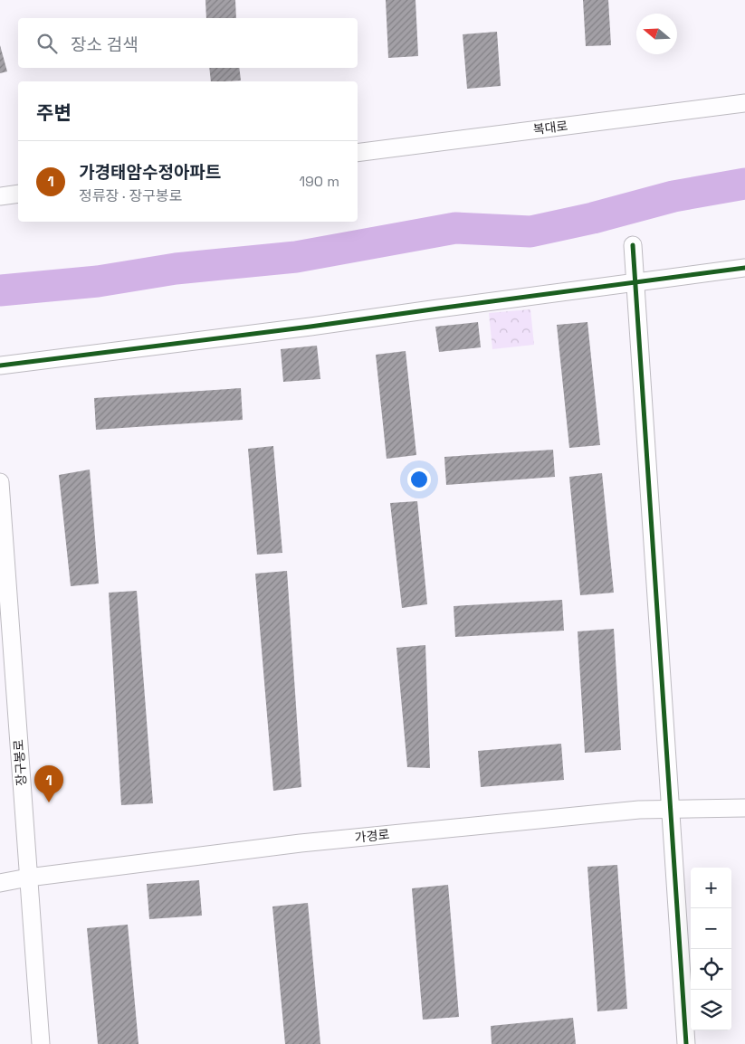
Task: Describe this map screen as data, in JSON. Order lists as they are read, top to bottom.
{
  "streets": {
    "street": ["복대로", "장구봉로", "가경로"]
  },
  "crossings": [
    ["장구봉로", "가경로"]
  ],
  "north": "left",
  "page": {
    "search": "장소 검색",
    "heading": "주변",
    "list": [
      {
        "mark": "1",
        "name": "가경태암수정아파트",
        "note": "정류장 · 장구봉로",
        "value": "190 m"
      }
    ],
    "pins": "1",
    "map_buttons": ["+", "−"]
  }
}
